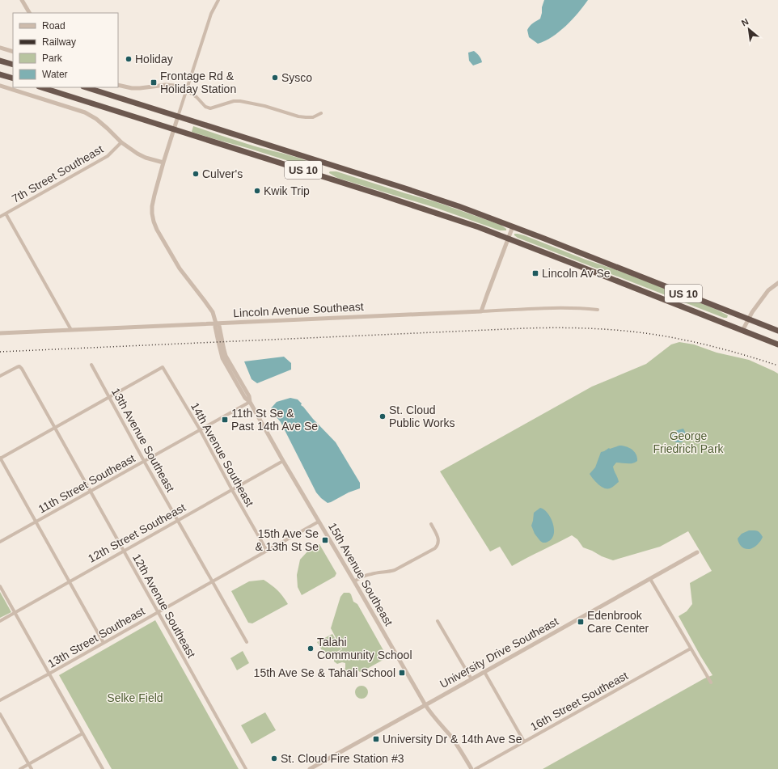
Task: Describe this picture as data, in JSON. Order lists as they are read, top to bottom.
{
  "streets": {
    "highway": ["US 10"],
    "street": [
      "7th Street Southeast",
      "Lincoln Avenue Southeast",
      "13th Avenue Southeast",
      "14th Avenue Southeast",
      "11th Street Southeast",
      "12th Street Southeast",
      "15th Avenue Southeast",
      "12th Avenue Southeast",
      "13th Street Southeast",
      "University Drive Southeast",
      "16th Street Southeast"
    ]
  },
  "crossings": [
    ["US 10", "15th Avenue Southeast"],
    ["Lincoln Avenue Southeast", "15th Avenue Southeast"],
    ["13th Avenue Southeast", "14th Avenue Southeast"],
    ["13th Avenue Southeast", "11th Street Southeast"],
    ["13th Avenue Southeast", "12th Street Southeast"],
    ["13th Avenue Southeast", "13th Street Southeast"],
    ["14th Avenue Southeast", "11th Street Southeast"],
    ["14th Avenue Southeast", "12th Street Southeast"],
    ["14th Avenue Southeast", "13th Street Southeast"],
    ["11th Street Southeast", "15th Avenue Southeast"],
    ["11th Street Southeast", "12th Avenue Southeast"],
    ["12th Street Southeast", "15th Avenue Southeast"],
    ["12th Street Southeast", "12th Avenue Southeast"],
    ["15th Avenue Southeast", "13th Street Southeast"],
    ["15th Avenue Southeast", "University Drive Southeast"],
    ["12th Avenue Southeast", "13th Street Southeast"]
  ],
  "parks": ["George Friedrich Park", "Selke Field"],
  "places": {
    "other": [
      "Holiday",
      "Sysco",
      "Culver's",
      "Kwik Trip",
      "St. Cloud Public Works",
      "Talahi Community School",
      "St. Cloud Fire Station #3"
    ],
    "transit": [
      "Frontage Rd & Holiday Station",
      "Lincoln Av Se",
      "11th St Se & Past 14th Ave Se",
      "15th Ave Se & 13th St Se",
      "Edenbrook Care Center",
      "15th Ave Se & Tahali School",
      "University Dr & 14th Ave Se"
    ]
  },
  "legend": [
    "Road",
    "Railway",
    "Park",
    "Water"
  ],
  "north": "top left"
}
